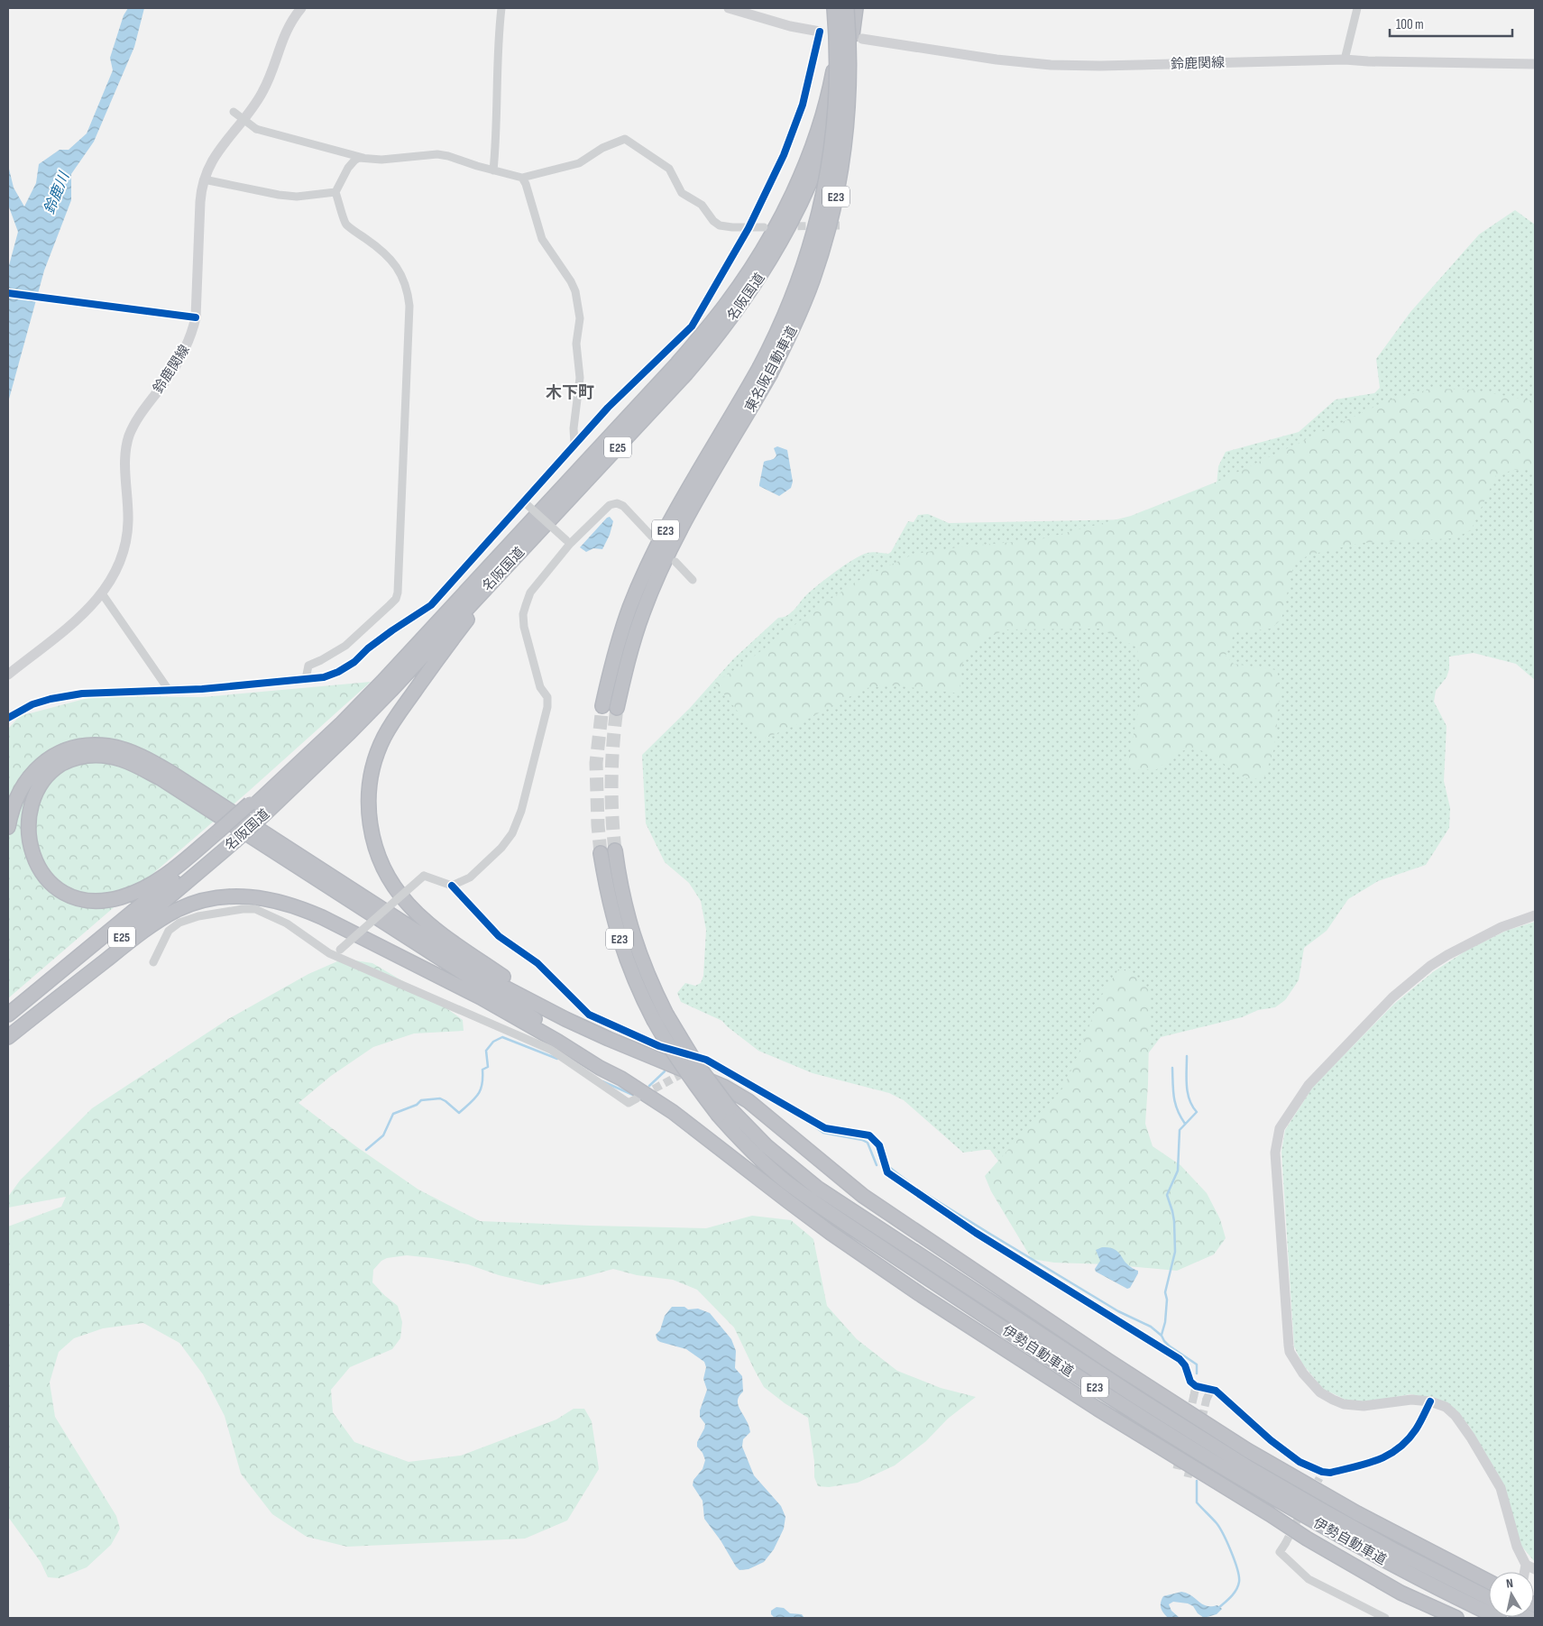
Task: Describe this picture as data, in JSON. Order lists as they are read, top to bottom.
{
  "streets": {
    "highway": [
      "E23",
      "名阪国道",
      "東名阪自動車道",
      "E25",
      "伊勢自動車道"
    ],
    "main road": ["鈴鹿関線"]
  },
  "crossings": [
    ["E23", "伊勢自動車道"]
  ],
  "districts": ["木下町"],
  "water": ["鈴鹿川"],
  "scale_bar": "100 m",
  "north": "top"
}
